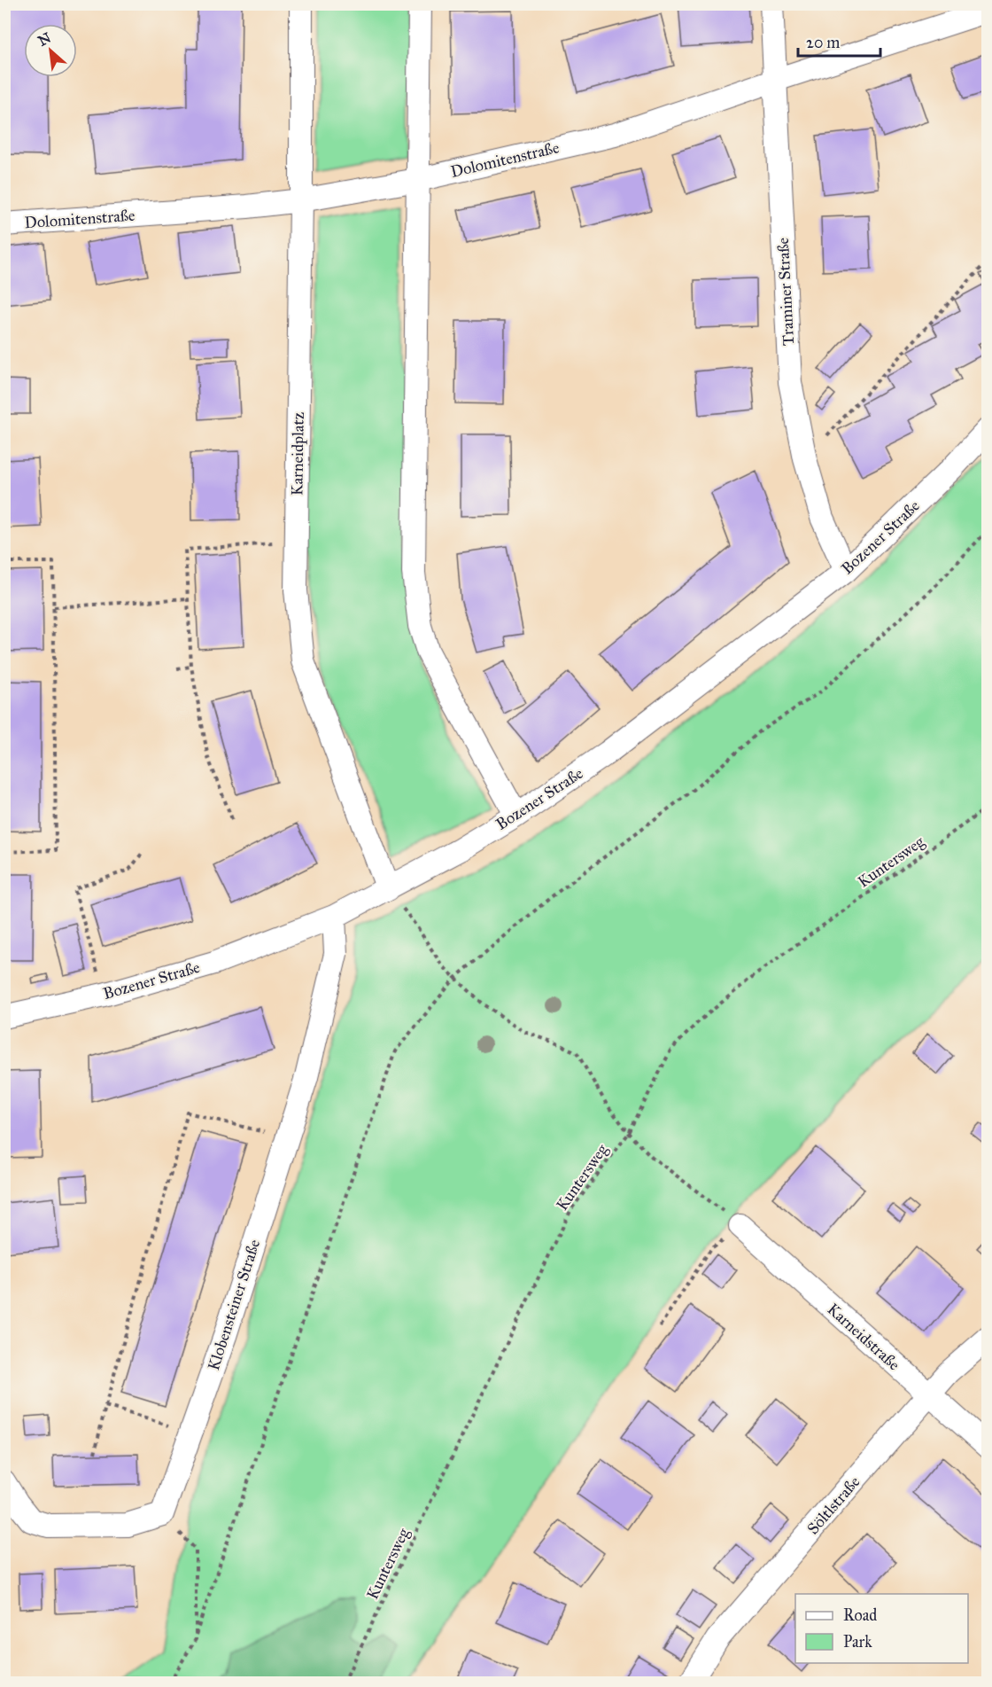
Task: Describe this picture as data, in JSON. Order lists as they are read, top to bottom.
{
  "streets": {
    "street": [
      "Dolomitenstraße",
      "Traminer Straße",
      "Karneidplatz",
      "Bozener Straße",
      "Klobensteiner Straße",
      "Karneidstraße",
      "Söltlstraße"
    ],
    "path": ["Kuntersweg"]
  },
  "crossings": [
    ["Dolomitenstraße", "Traminer Straße"],
    ["Dolomitenstraße", "Karneidplatz"],
    ["Traminer Straße", "Bozener Straße"],
    ["Karneidplatz", "Bozener Straße"],
    ["Bozener Straße", "Klobensteiner Straße"],
    ["Karneidstraße", "Söltlstraße"]
  ],
  "legend": ["Road", "Park"],
  "scale_bar": "20 m",
  "north": "top left"
}
